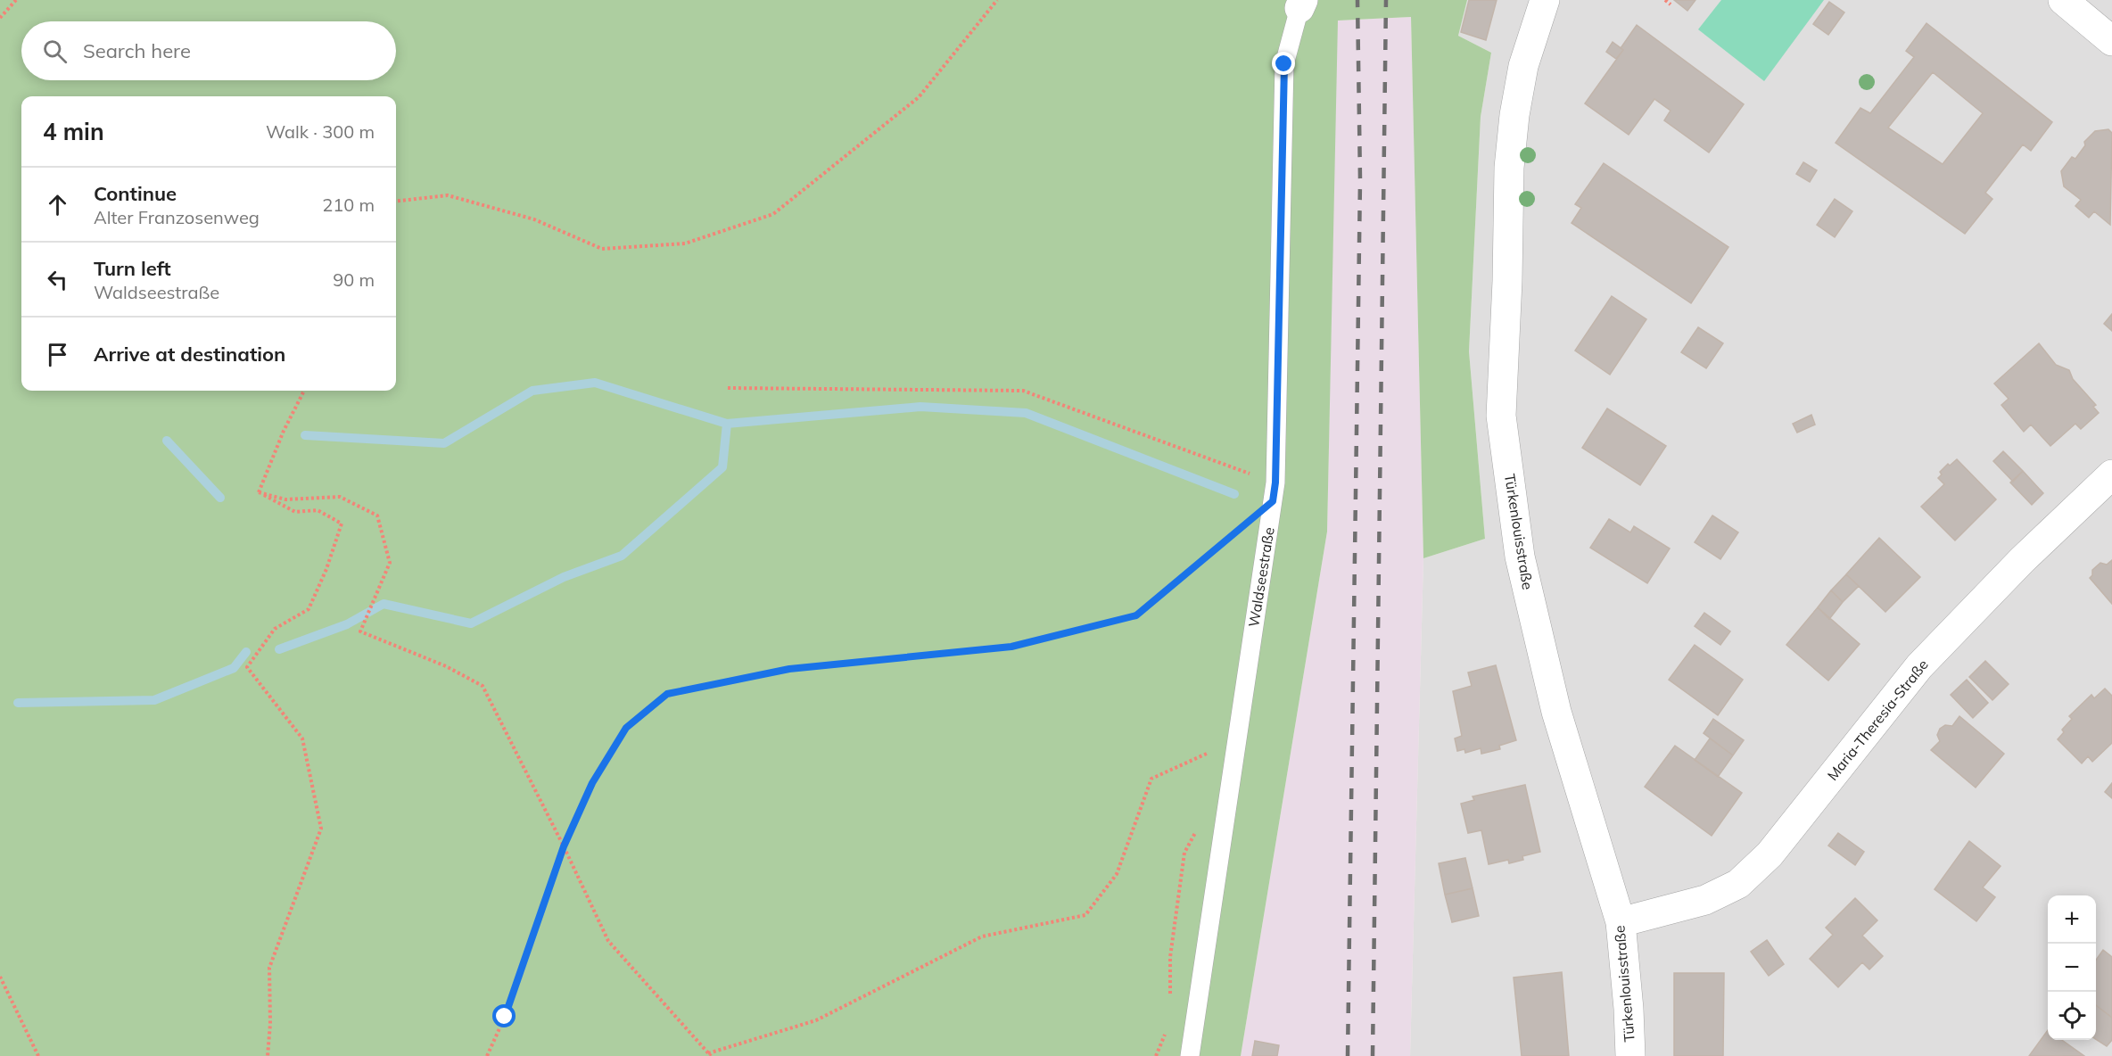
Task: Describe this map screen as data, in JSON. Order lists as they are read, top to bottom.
{
  "streets": {
    "street": ["Türkenlouisstraße", "Maria-Theresia-Straße"],
    "lane": ["Waldseestraße"]
  },
  "crossings": [
    ["Türkenlouisstraße", "Maria-Theresia-Straße"]
  ],
  "page": {
    "search": "Search here",
    "heading": ["4 min", "Walk · 300 m"],
    "list": [
      ["Continue", "Alter Franzosenweg", "210 m"],
      ["Turn left", "Waldseestraße", "90 m"],
      "Arrive at destination"
    ],
    "map_buttons": ["+", "−"]
  }
}
